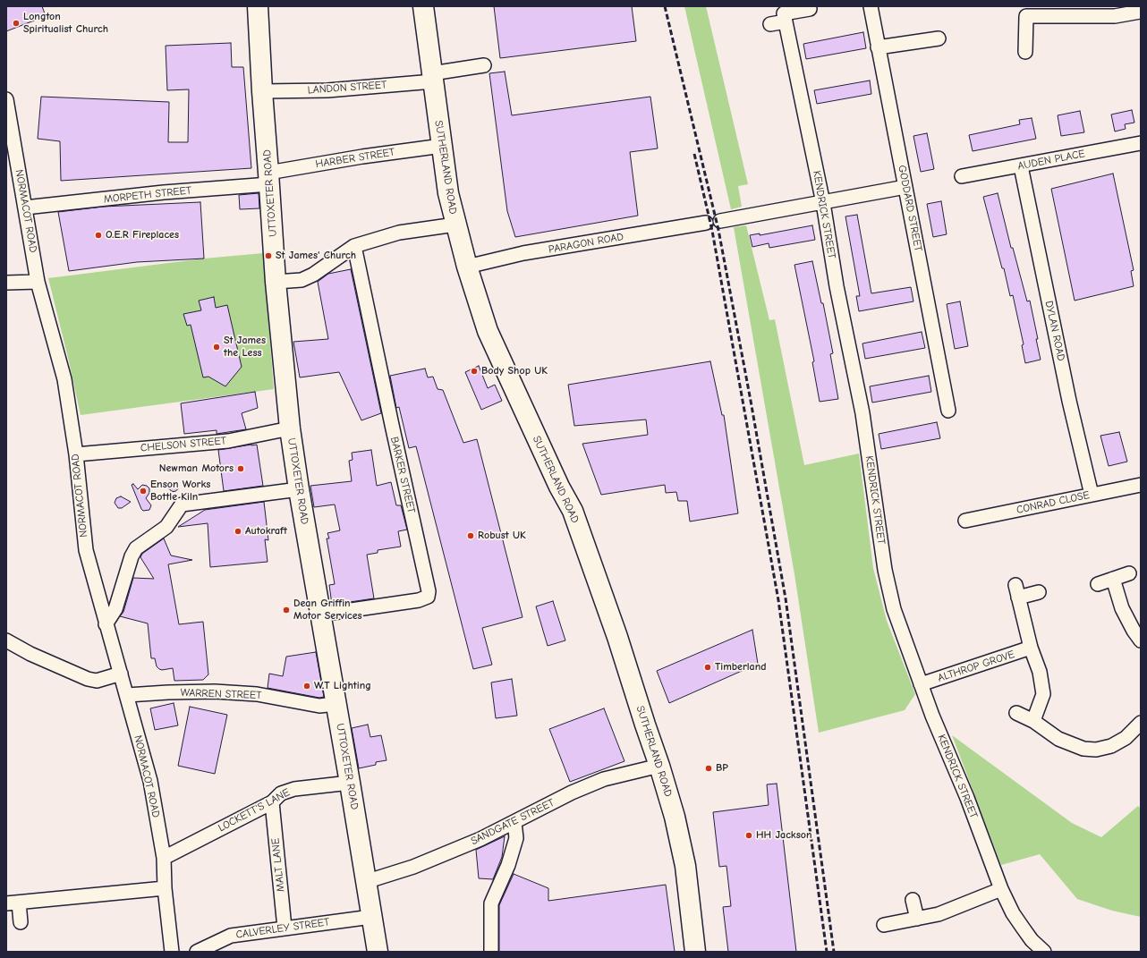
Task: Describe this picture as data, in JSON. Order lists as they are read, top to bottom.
{
  "streets": {
    "street": [
      "LANDON STREET",
      "HARBER STREET",
      "AUDEN PLACE",
      "SUTHERLAND ROAD",
      "UTTOXETER ROAD",
      "MORPETH STREET",
      "GODDARD STREET",
      "NORMACOT ROAD",
      "KENDRICK STREET",
      "PARAGON ROAD",
      "DYLAN ROAD",
      "CHELSON STREET",
      "BARKER STREET",
      "CONRAD CLOSE",
      "ALTHROP GROVE",
      "WARREN STREET",
      "LOCKETT'S LANE",
      "SANDGATE STREET",
      "MALT LANE",
      "CALVERLEY STREET"
    ]
  },
  "crossings": [
    ["LANDON STREET", "SUTHERLAND ROAD"],
    ["LANDON STREET", "UTTOXETER ROAD"],
    ["HARBER STREET", "SUTHERLAND ROAD"],
    ["HARBER STREET", "UTTOXETER ROAD"],
    ["HARBER STREET", "MORPETH STREET"],
    ["AUDEN PLACE", "DYLAN ROAD"],
    ["SUTHERLAND ROAD", "PARAGON ROAD"],
    ["SUTHERLAND ROAD", "SANDGATE STREET"],
    ["UTTOXETER ROAD", "MORPETH STREET"],
    ["UTTOXETER ROAD", "CHELSON STREET"],
    ["UTTOXETER ROAD", "BARKER STREET"],
    ["UTTOXETER ROAD", "WARREN STREET"],
    ["UTTOXETER ROAD", "LOCKETT'S LANE"],
    ["UTTOXETER ROAD", "SANDGATE STREET"],
    ["UTTOXETER ROAD", "CALVERLEY STREET"],
    ["MORPETH STREET", "NORMACOT ROAD"],
    ["NORMACOT ROAD", "CHELSON STREET"],
    ["NORMACOT ROAD", "WARREN STREET"],
    ["NORMACOT ROAD", "LOCKETT'S LANE"],
    ["KENDRICK STREET", "ALTHROP GROVE"],
    ["DYLAN ROAD", "CONRAD CLOSE"],
    ["LOCKETT'S LANE", "MALT LANE"],
    ["MALT LANE", "CALVERLEY STREET"]
  ],
  "places": [
    "Longton Spiritualist Church",
    "O.E.R Fireplaces",
    "St James' Church",
    "St James the Less",
    "Body Shop UK",
    "Newman Motors",
    "Enson Works Bottle Kiln",
    "Autokraft",
    "Robust UK",
    "Dean Griffin Motor Services",
    "Timberland",
    "W.T Lighting",
    "BP",
    "HH Jackson"
  ]
}
